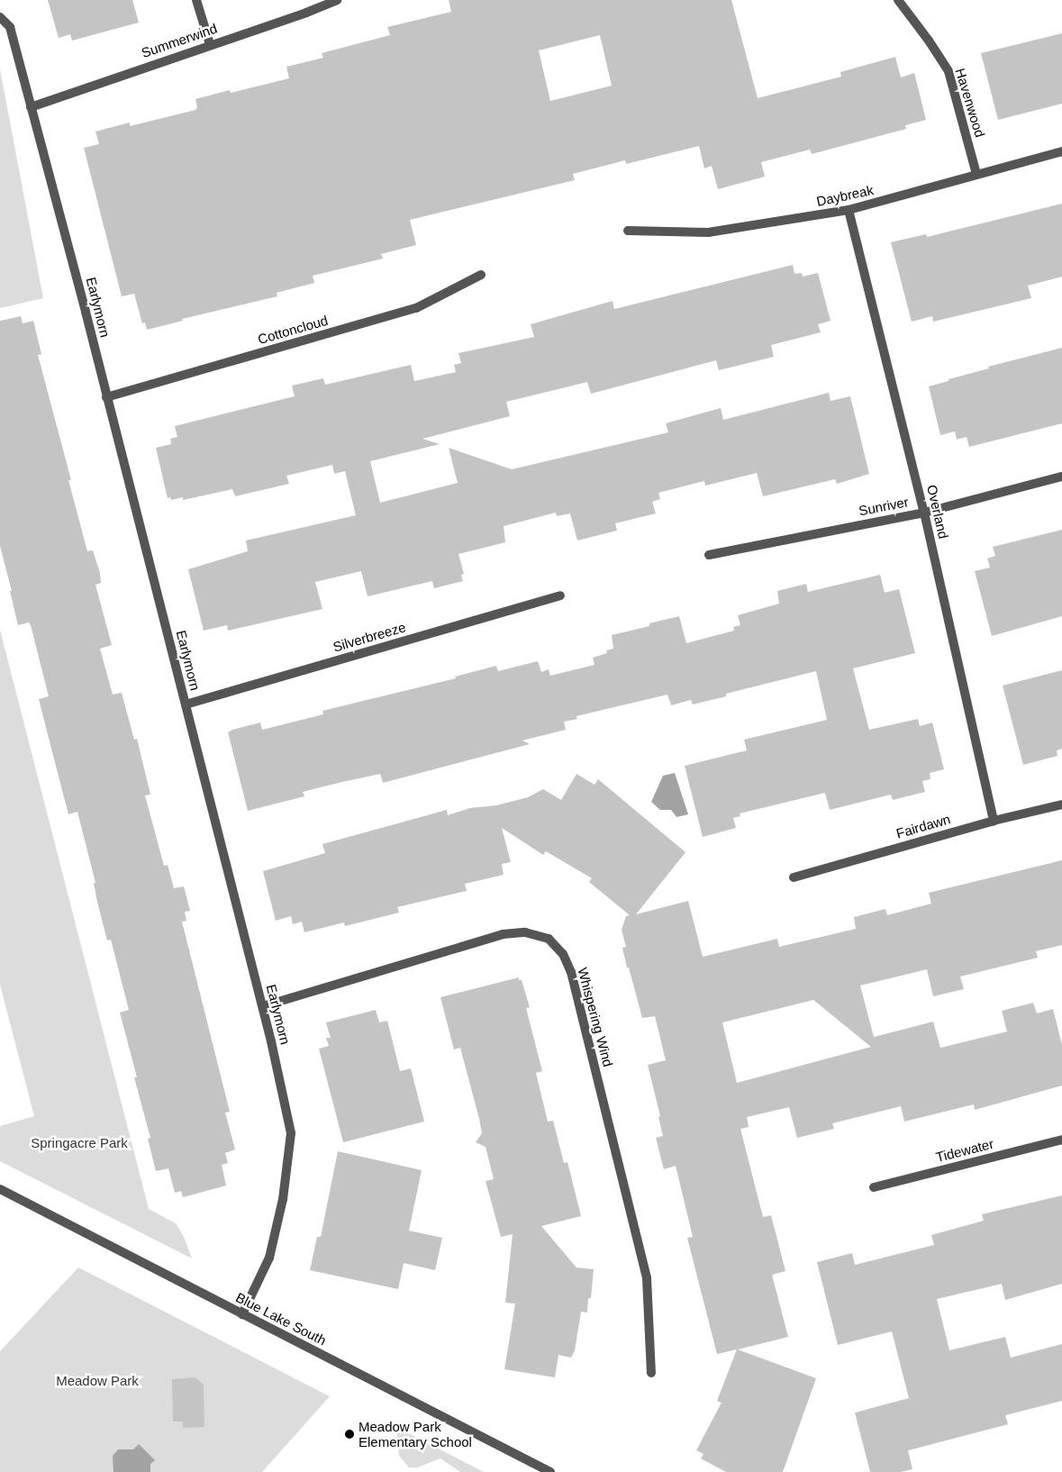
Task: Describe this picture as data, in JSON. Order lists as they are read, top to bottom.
{
  "streets": {
    "street": [
      "Summerwind",
      "Havenwood",
      "Daybreak",
      "Earlymorn",
      "Cottoncloud",
      "Sunriver",
      "Overland",
      "Silverbreeze",
      "Fairdawn",
      "Whispering Wind",
      "Tidewater",
      "Blue Lake South"
    ]
  },
  "crossings": [
    ["Summerwind", "Earlymorn"],
    ["Havenwood", "Daybreak"],
    ["Daybreak", "Overland"],
    ["Earlymorn", "Cottoncloud"],
    ["Earlymorn", "Silverbreeze"],
    ["Earlymorn", "Whispering Wind"],
    ["Earlymorn", "Blue Lake South"],
    ["Sunriver", "Overland"],
    ["Overland", "Fairdawn"]
  ],
  "parks": ["Springacre Park", "Meadow Park"],
  "places": ["Meadow Park Elementary School"]
}
